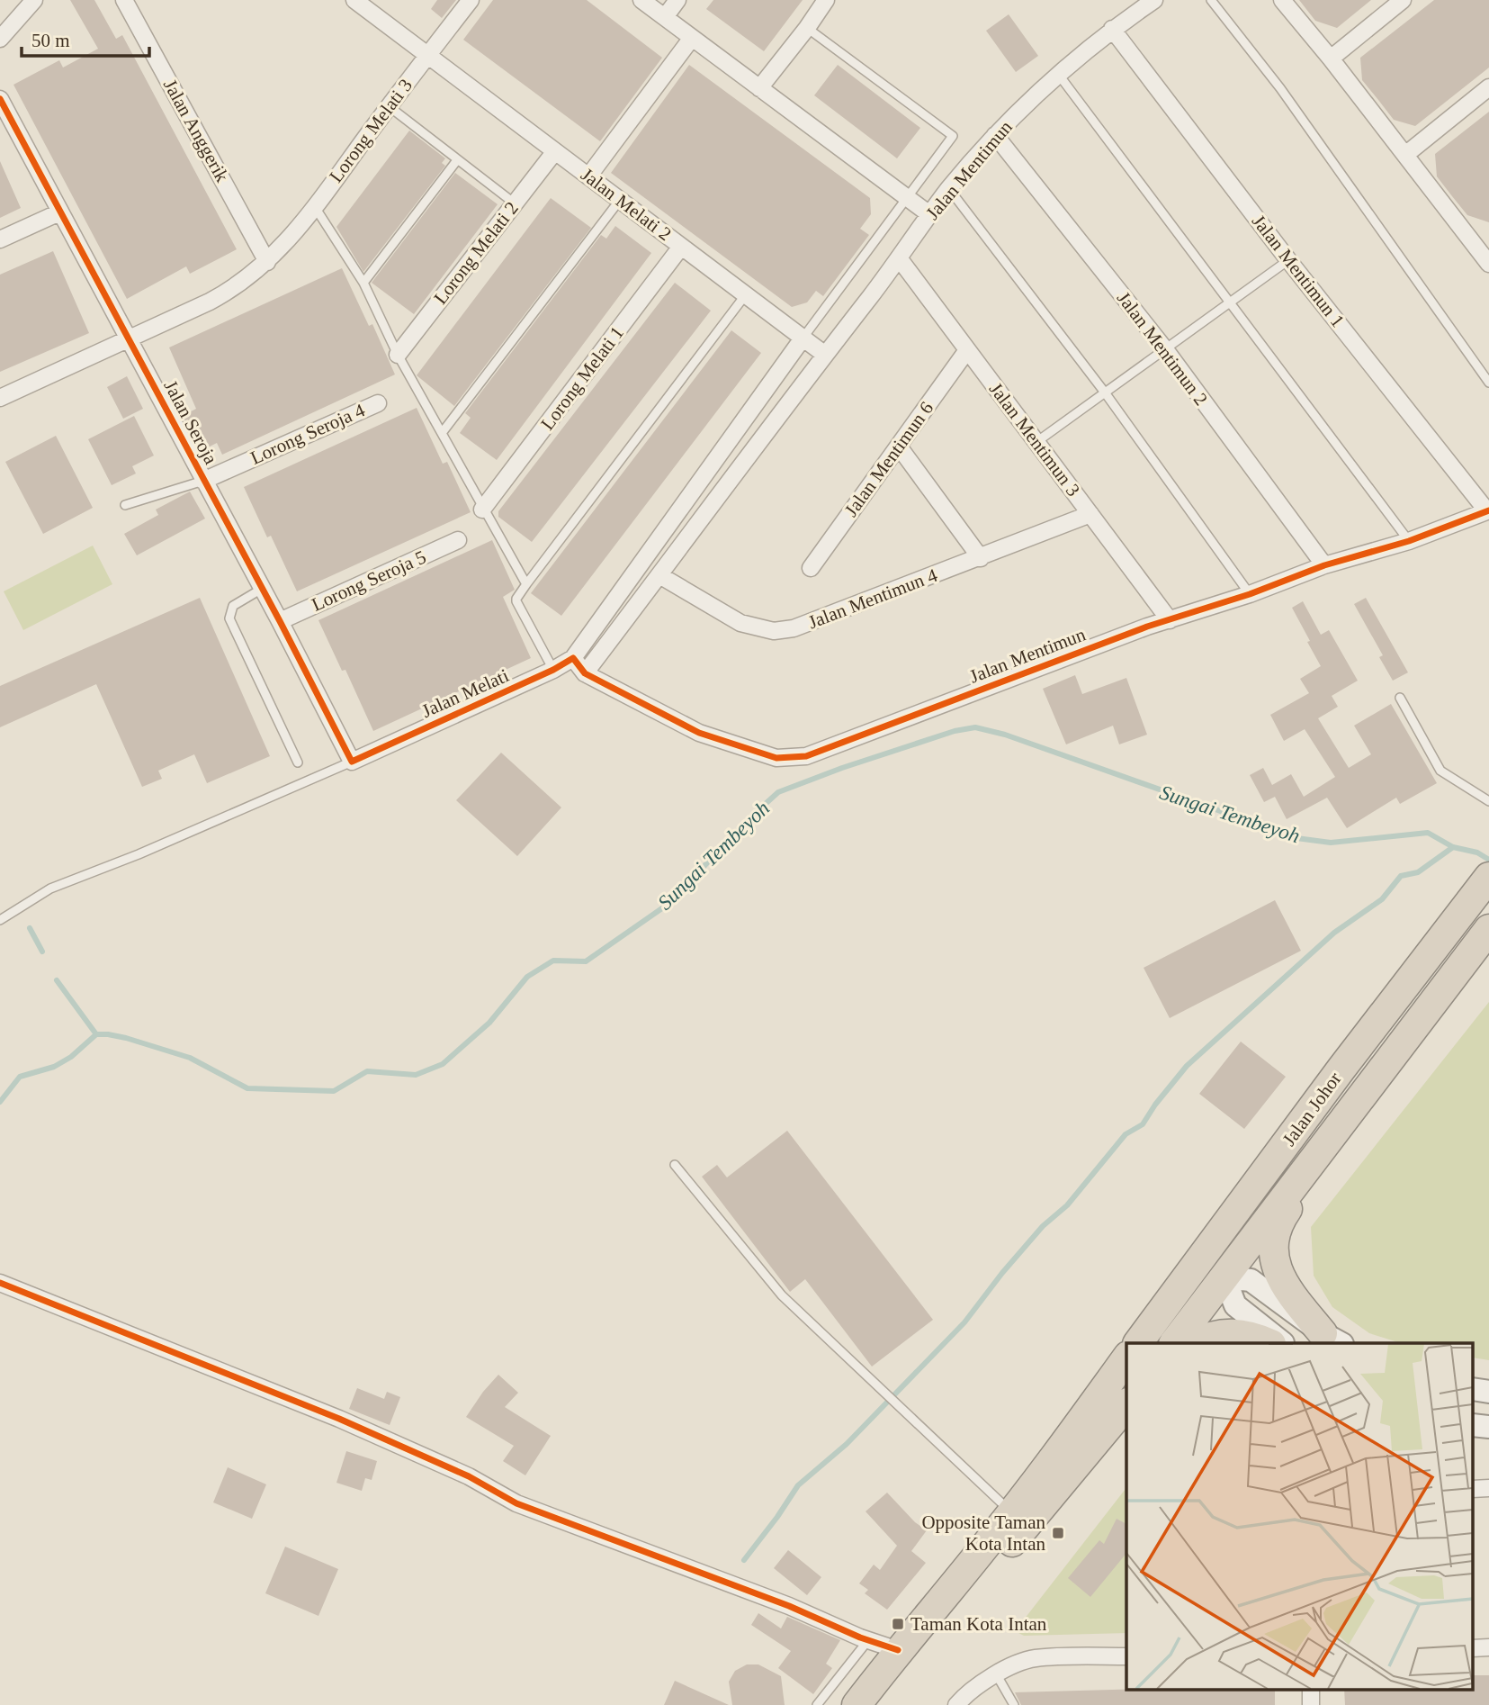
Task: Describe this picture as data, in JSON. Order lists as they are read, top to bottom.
{
  "streets": {
    "highway": ["Jalan Johor"],
    "street": [
      "Jalan Anggerik",
      "Lorong Melati 3",
      "Jalan Mentimun",
      "Jalan Melati 2",
      "Lorong Melati 2",
      "Jalan Mentimun 1",
      "Jalan Mentimun 2",
      "Lorong Melati 1",
      "Jalan Seroja",
      "Lorong Seroja 4",
      "Jalan Mentimun 3",
      "Jalan Mentimun 6",
      "Lorong Seroja 5",
      "Jalan Mentimun 4",
      "Jalan Melati"
    ]
  },
  "crossings": [
    ["Jalan Anggerik", "Lorong Melati 3"],
    ["Lorong Melati 3", "Jalan Melati 2"],
    ["Lorong Melati 3", "Jalan Seroja"],
    ["Jalan Mentimun", "Jalan Melati 2"],
    ["Jalan Mentimun", "Jalan Mentimun 1"],
    ["Jalan Mentimun", "Jalan Mentimun 2"],
    ["Jalan Mentimun", "Jalan Mentimun 3"],
    ["Jalan Mentimun", "Jalan Mentimun 4"],
    ["Jalan Melati 2", "Lorong Melati 2"],
    ["Jalan Melati 2", "Lorong Melati 1"],
    ["Jalan Melati 2", "Jalan Melati"],
    ["Jalan Seroja", "Lorong Seroja 4"],
    ["Jalan Seroja", "Lorong Seroja 5"],
    ["Jalan Seroja", "Jalan Melati"],
    ["Jalan Mentimun 3", "Jalan Mentimun 6"],
    ["Jalan Mentimun 3", "Jalan Mentimun 4"]
  ],
  "water": ["Sungai Tembeyoh"],
  "places": {
    "transit": ["Opposite Taman Kota Intan", "Taman Kota Intan"]
  },
  "scale_bar": "50 m"
}
